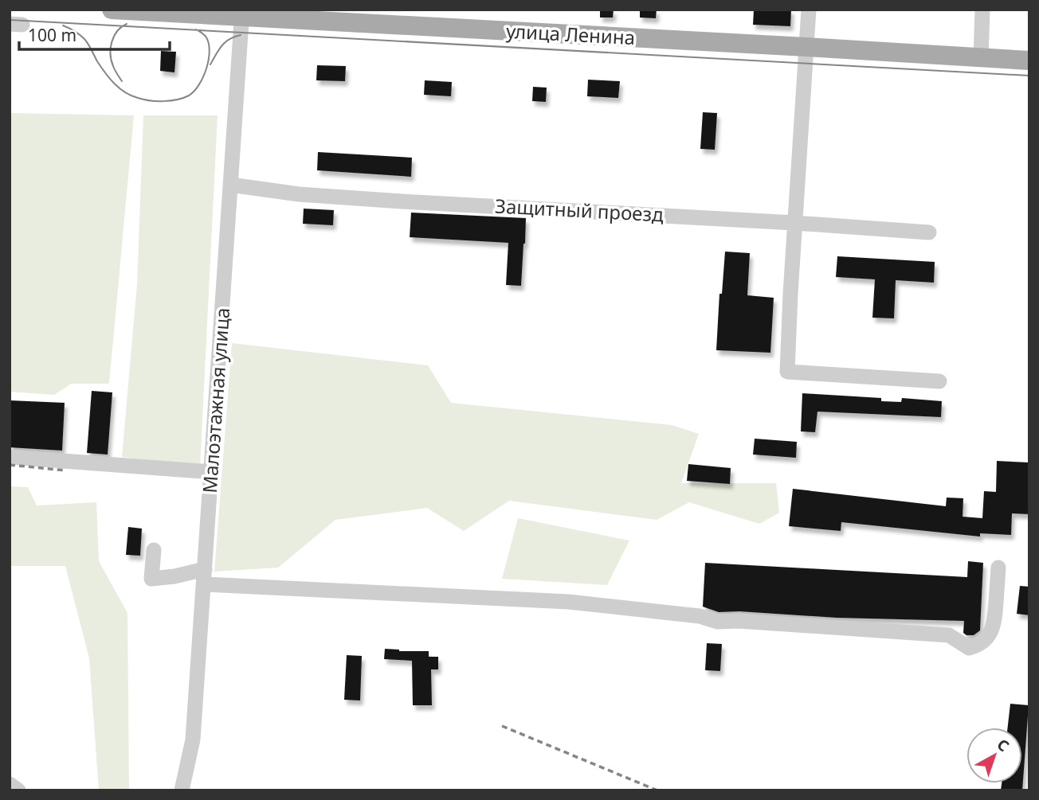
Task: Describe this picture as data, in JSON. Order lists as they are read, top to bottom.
{
  "streets": {
    "main road": ["улица Ленина"],
    "street": ["Защитный проезд", "Малоэтажная улица"]
  },
  "crossings": [
    ["улица Ленина", "Малоэтажная улица"],
    ["Защитный проезд", "Малоэтажная улица"]
  ],
  "scale_bar": "100 m",
  "north": "top right"
}
